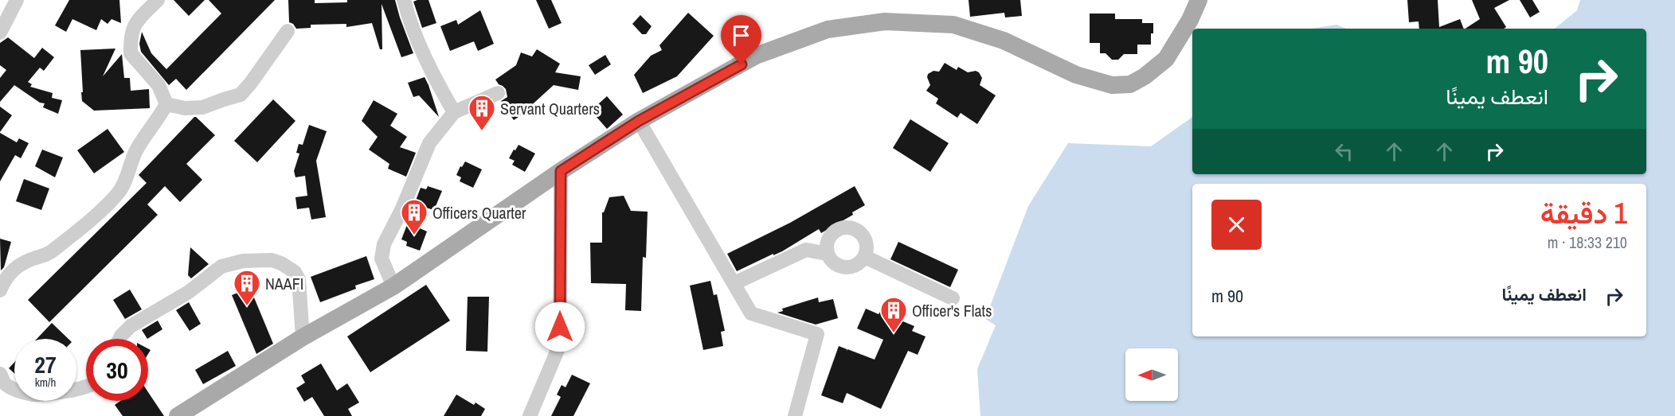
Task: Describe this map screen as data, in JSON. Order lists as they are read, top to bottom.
{
  "places": {
    "building": [
      "Servant Quarters",
      "Officers Quarter",
      "NAAFI",
      "Officer's Flats"
    ]
  },
  "north": "left",
  "page": {
    "turn": ["90 m", "انعطف يمينًا"],
    "heading": ["1 دقيقة", "210 m · 18:33"],
    "list": [
      {
        "name": "انعطف يمينًا",
        "value": "90 m"
      }
    ],
    "speed": "27 km/h",
    "limit": "30"
  }
}
